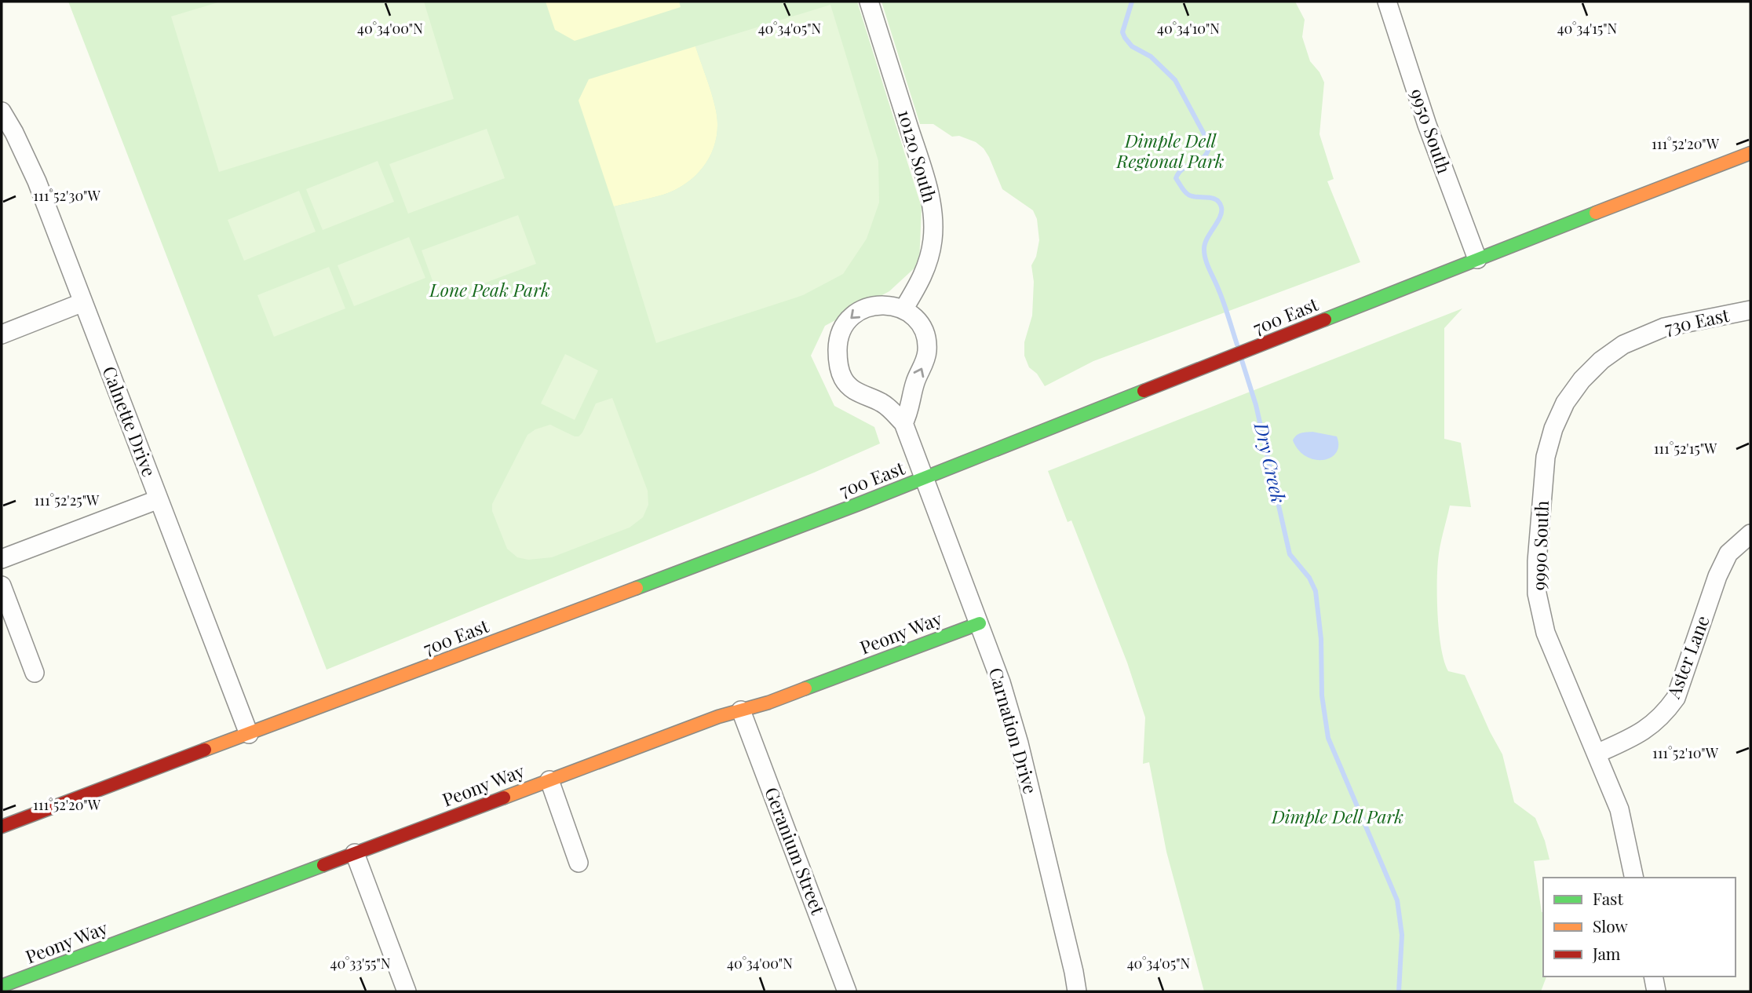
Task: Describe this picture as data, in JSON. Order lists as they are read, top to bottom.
{
  "streets": {
    "main road": ["700 East", "Peony Way"],
    "street": [
      "9950 South",
      "10120 South",
      "730 East",
      "Calnette Drive",
      "9990 South",
      "Aster Lane",
      "Carnation Drive",
      "Geranium Street"
    ]
  },
  "crossings": [
    ["9950 South", "700 East"],
    ["700 East", "Calnette Drive"],
    ["700 East", "Carnation Drive"],
    ["730 East", "9990 South"],
    ["9990 South", "Aster Lane"],
    ["Peony Way", "Carnation Drive"],
    ["Peony Way", "Geranium Street"]
  ],
  "water": ["Dry Creek"],
  "parks": ["Dimple Dell Regional Park", "Lone Peak Park", "Dimple Dell Park"],
  "legend": ["Fast", "Slow", "Jam"],
  "coordinates": [
    "40°34'00\"N",
    "40°34'05\"N",
    "40°34'10\"N",
    "40°34'15\"N",
    "111°52'20\"W",
    "111°52'30\"W",
    "111°52'15\"W",
    "111°52'25\"W",
    "111°52'10\"W",
    "40°33'55\"N"
  ]
}
